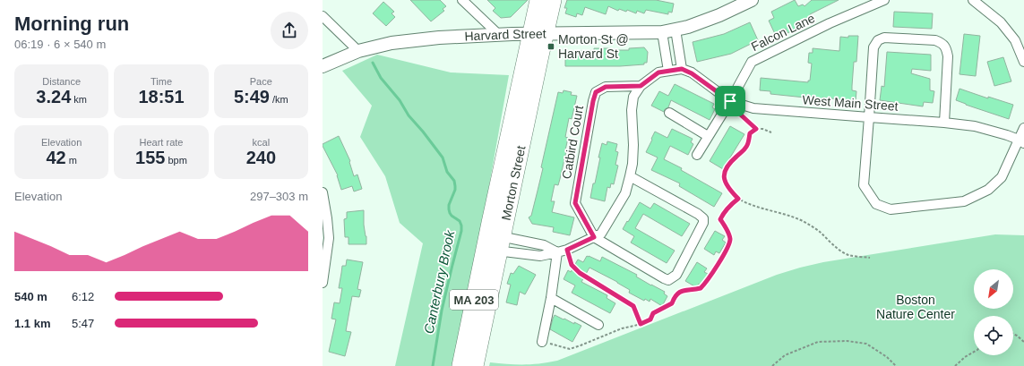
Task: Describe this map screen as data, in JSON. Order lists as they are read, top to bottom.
{
  "streets": {
    "highway": ["Morton Street", "MA 203"],
    "main road": ["Harvard Street"],
    "street": ["Falcon Lane", "West Main Street", "Catbird Court"]
  },
  "crossings": [
    ["Falcon Lane", "West Main Street"],
    ["Harvard Street", "Morton Street"]
  ],
  "water": ["Canterbury Brook"],
  "parks": ["Boston Nature Center"],
  "places": {
    "transit": ["Morton St @ Harvard St"]
  },
  "north": "bottom left",
  "page": {
    "heading": ["Morning run", "06:19 · 6 × 540 m"],
    "stats": [
      ["Distance", "3.24 km"],
      ["Time", "18:51"],
      ["Pace", "5:49 /km"],
      ["Elevation", "42 m"],
      ["Heart rate", "155 bpm"],
      ["kcal", "240"]
    ],
    "chart": ["Elevation", "297–303 m"],
    "list": [
      {
        "name": "540 m",
        "note": "6:12"
      },
      {
        "name": "1.1 km",
        "note": "5:47"
      }
    ]
  }
}
